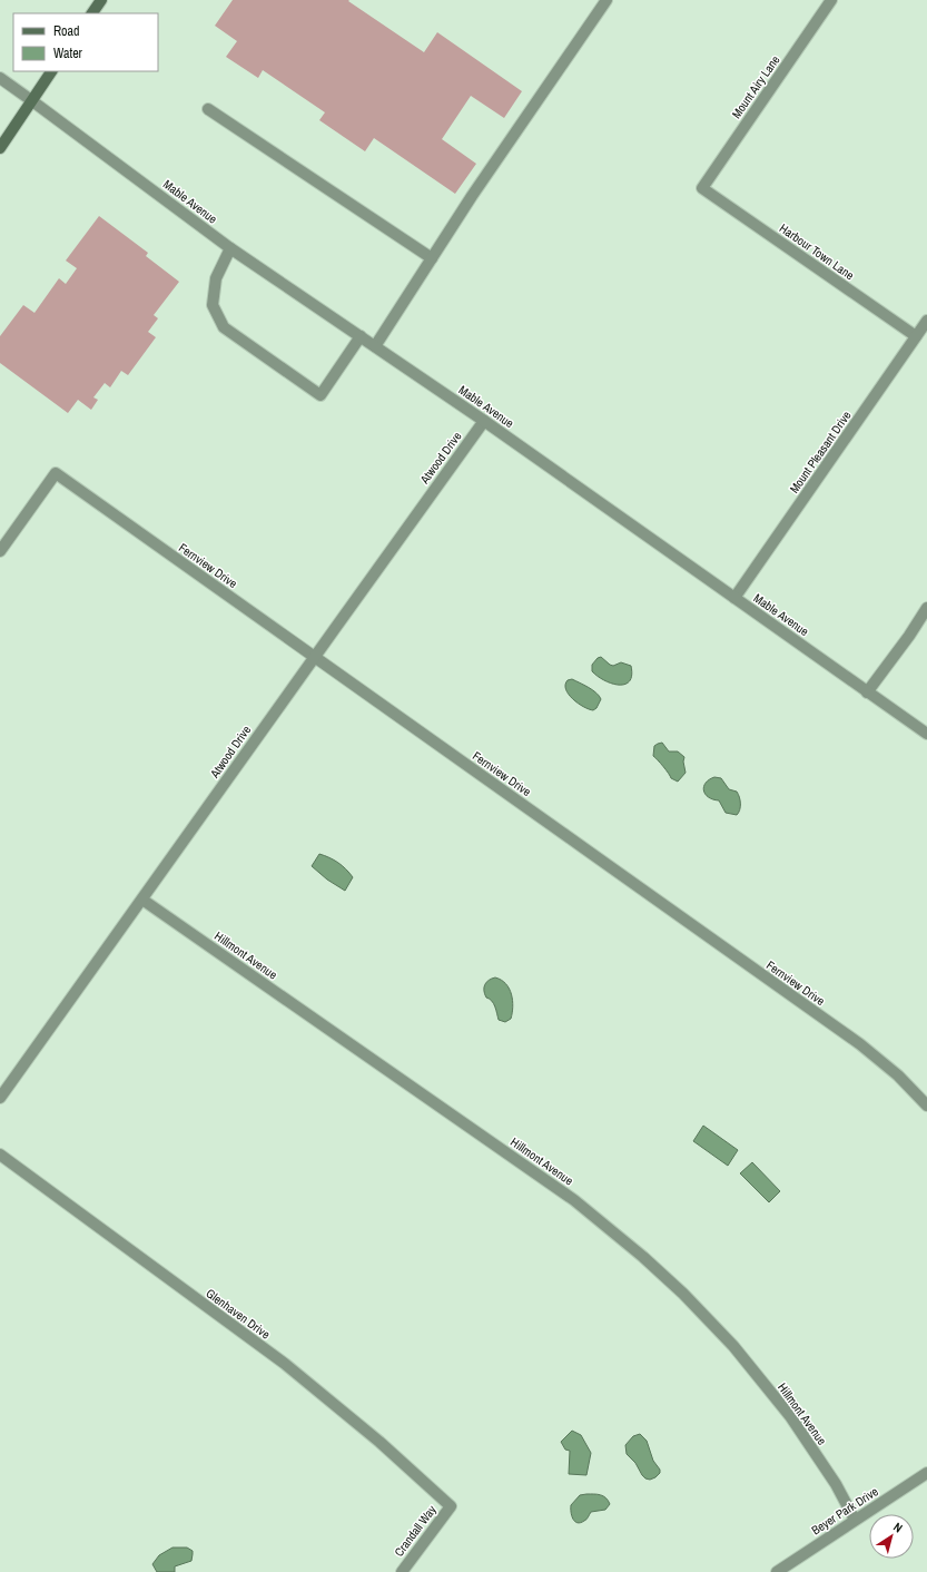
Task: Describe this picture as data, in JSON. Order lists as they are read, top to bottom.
{
  "streets": {
    "street": [
      "Mount Airy Lane",
      "Mable Avenue",
      "Harbour Town Lane",
      "Mount Pleasant Drive",
      "Atwood Drive",
      "Fernview Drive",
      "Hillmont Avenue",
      "Glenhaven Drive",
      "Beyer Park Drive",
      "Crandall Way"
    ]
  },
  "crossings": [
    ["Mount Airy Lane", "Harbour Town Lane"],
    ["Mable Avenue", "Mount Pleasant Drive"],
    ["Mable Avenue", "Atwood Drive"],
    ["Harbour Town Lane", "Mount Pleasant Drive"],
    ["Atwood Drive", "Fernview Drive"],
    ["Atwood Drive", "Hillmont Avenue"],
    ["Hillmont Avenue", "Beyer Park Drive"],
    ["Glenhaven Drive", "Crandall Way"]
  ],
  "legend": ["Road", "Water"],
  "north": "top right"
}
